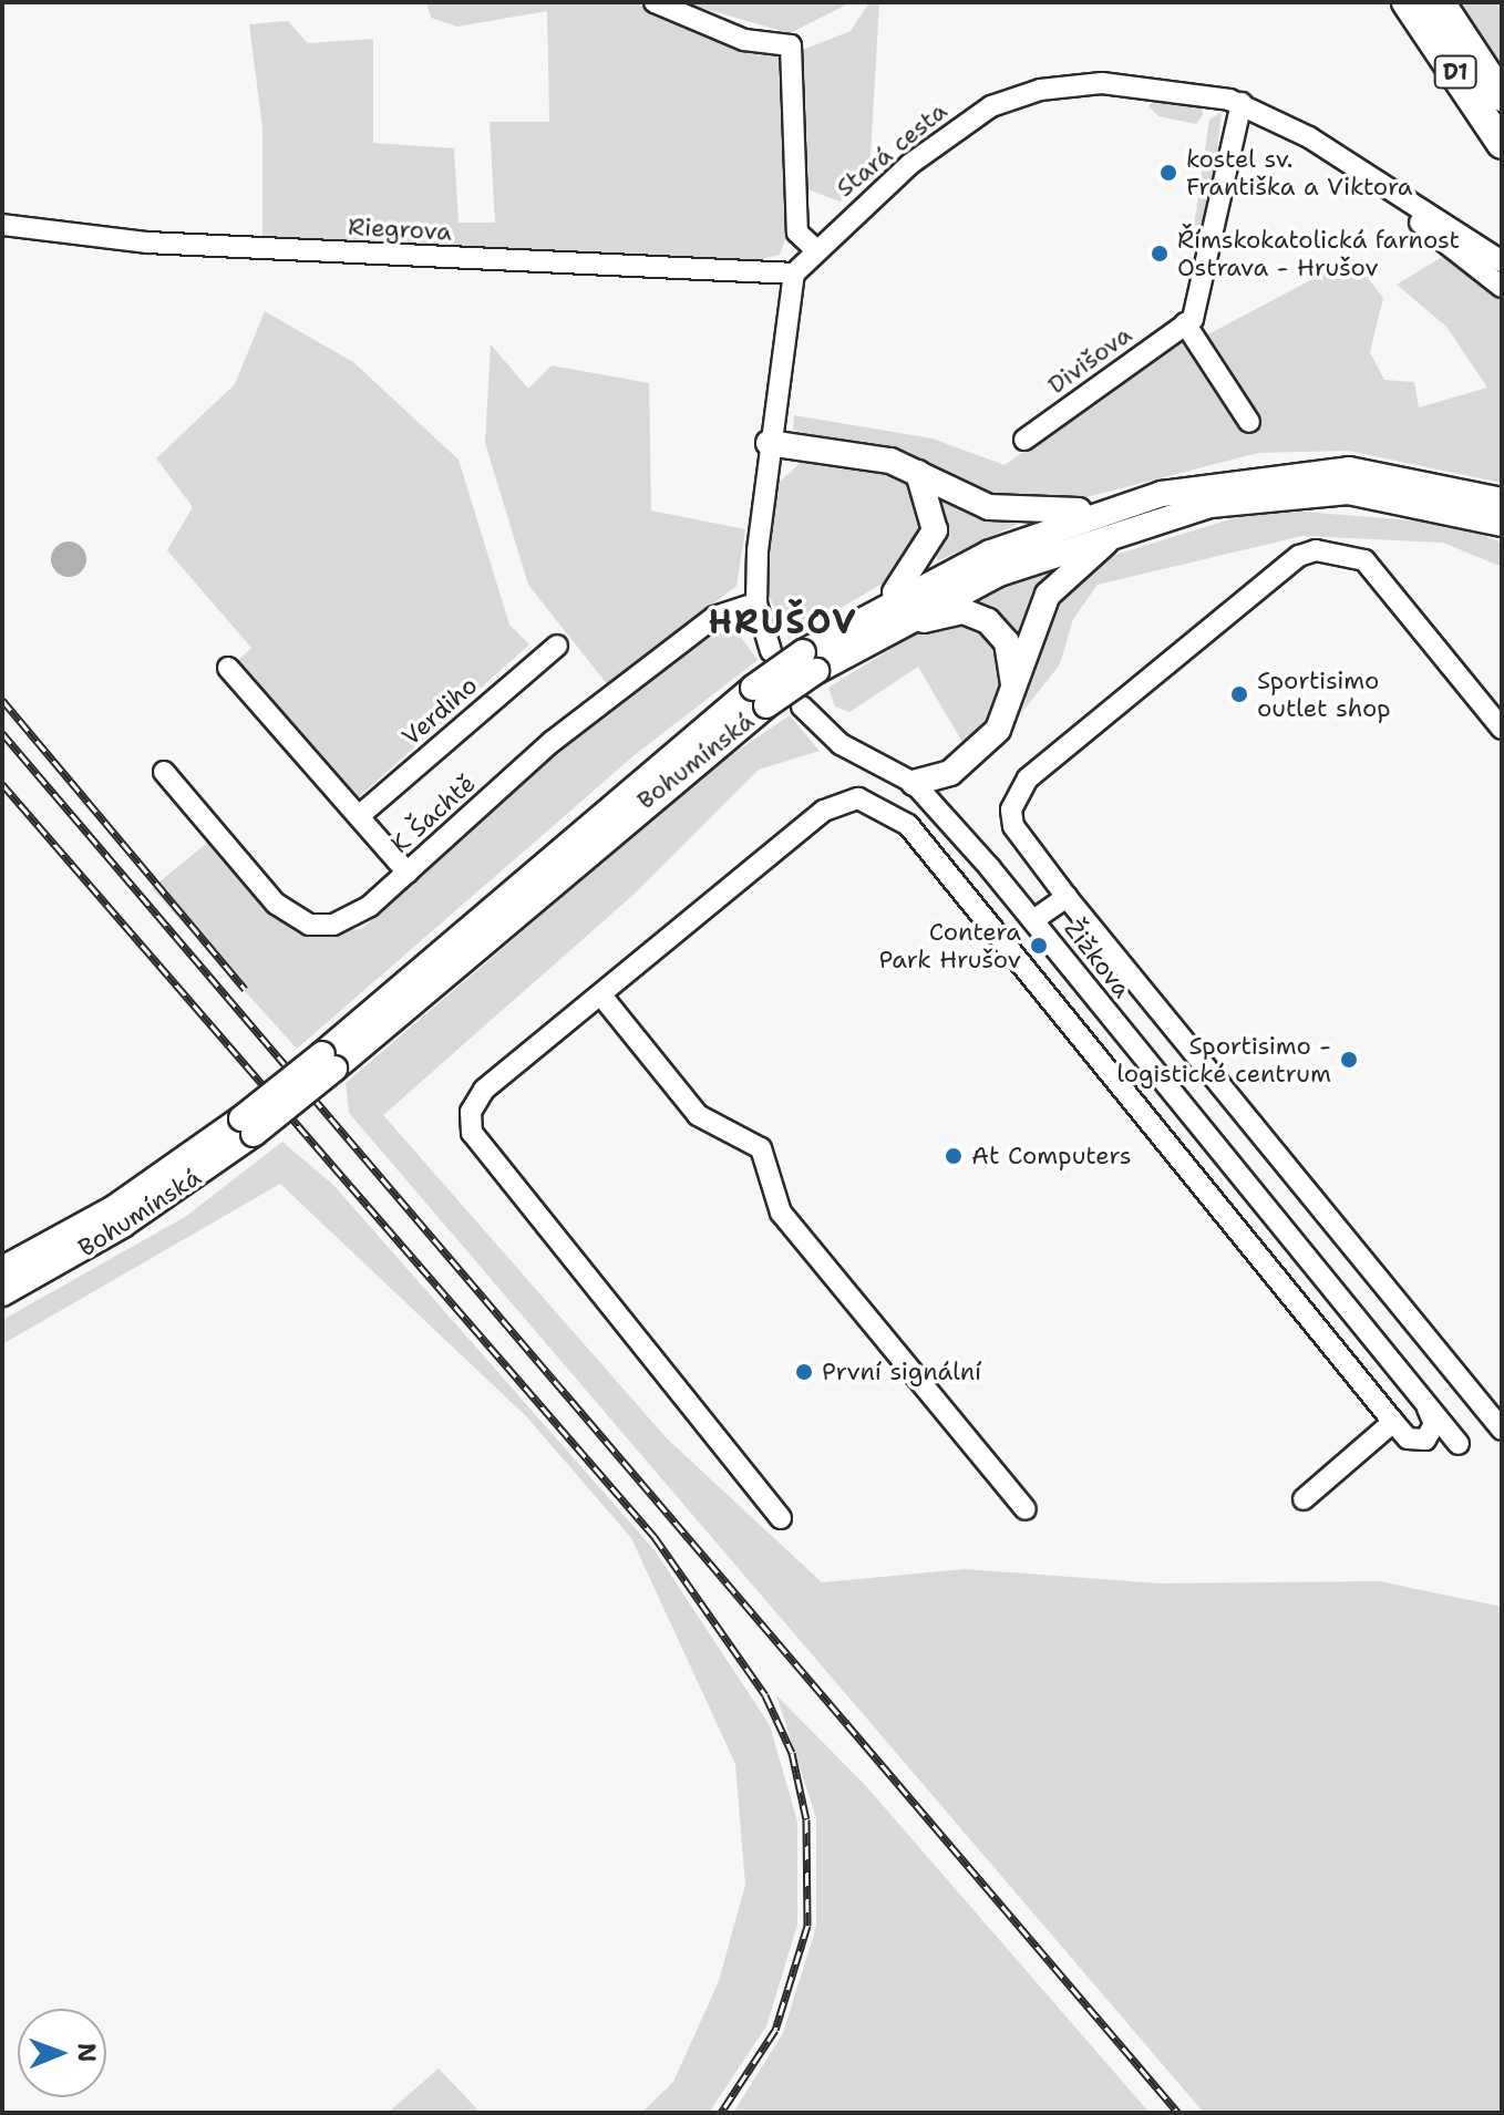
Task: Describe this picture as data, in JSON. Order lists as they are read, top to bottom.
{
  "streets": {
    "highway": ["D1"],
    "main road": ["Bohumínská"],
    "street": [
      "Stará cesta",
      "Riegrova",
      "Divišova",
      "Verdiho",
      "K Šachtě",
      "Žižkova"
    ]
  },
  "crossings": [
    ["Stará cesta", "Riegrova"],
    ["Stará cesta", "Divišova"],
    ["Stará cesta", "K Šachtě"]
  ],
  "districts": ["HRUŠOV"],
  "places": [
    "kostel sv. Františka a Viktora",
    "Římskokatolická farnost Ostrava - Hrušov",
    "Sportisimo outlet shop",
    "Contera Park Hrušov",
    "Sportisimo - logistické centrum",
    "At Computers",
    "První signální"
  ],
  "north": "right"
}
